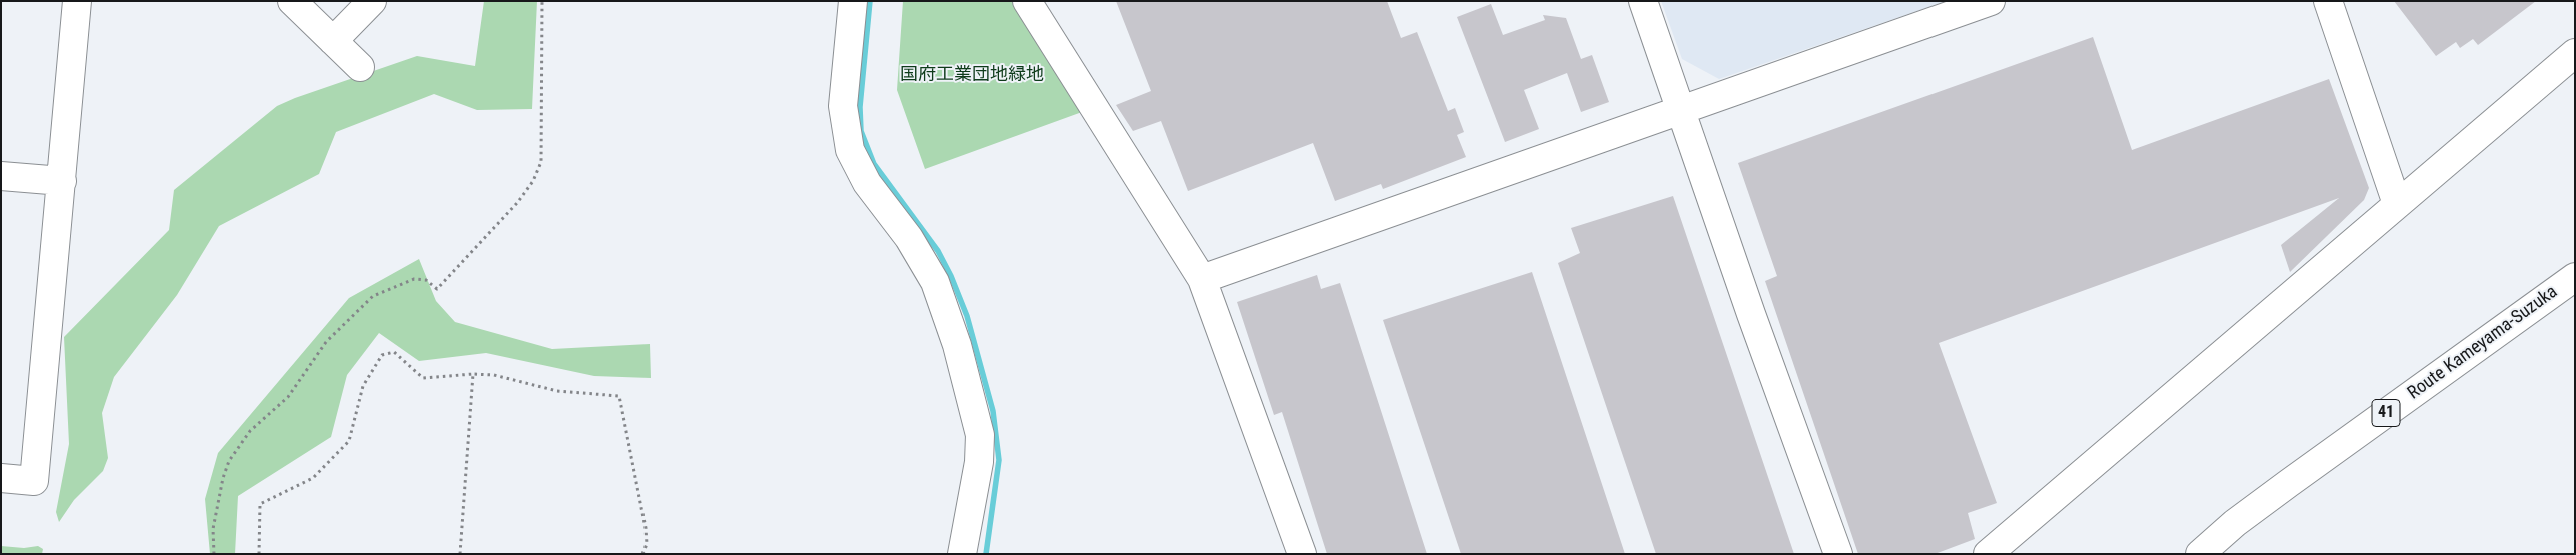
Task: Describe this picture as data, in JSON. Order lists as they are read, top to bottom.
{
  "streets": {
    "street": ["Route Kameyama-Suzuka", "41"]
  },
  "parks": ["国府工業団地緑地"]
}
